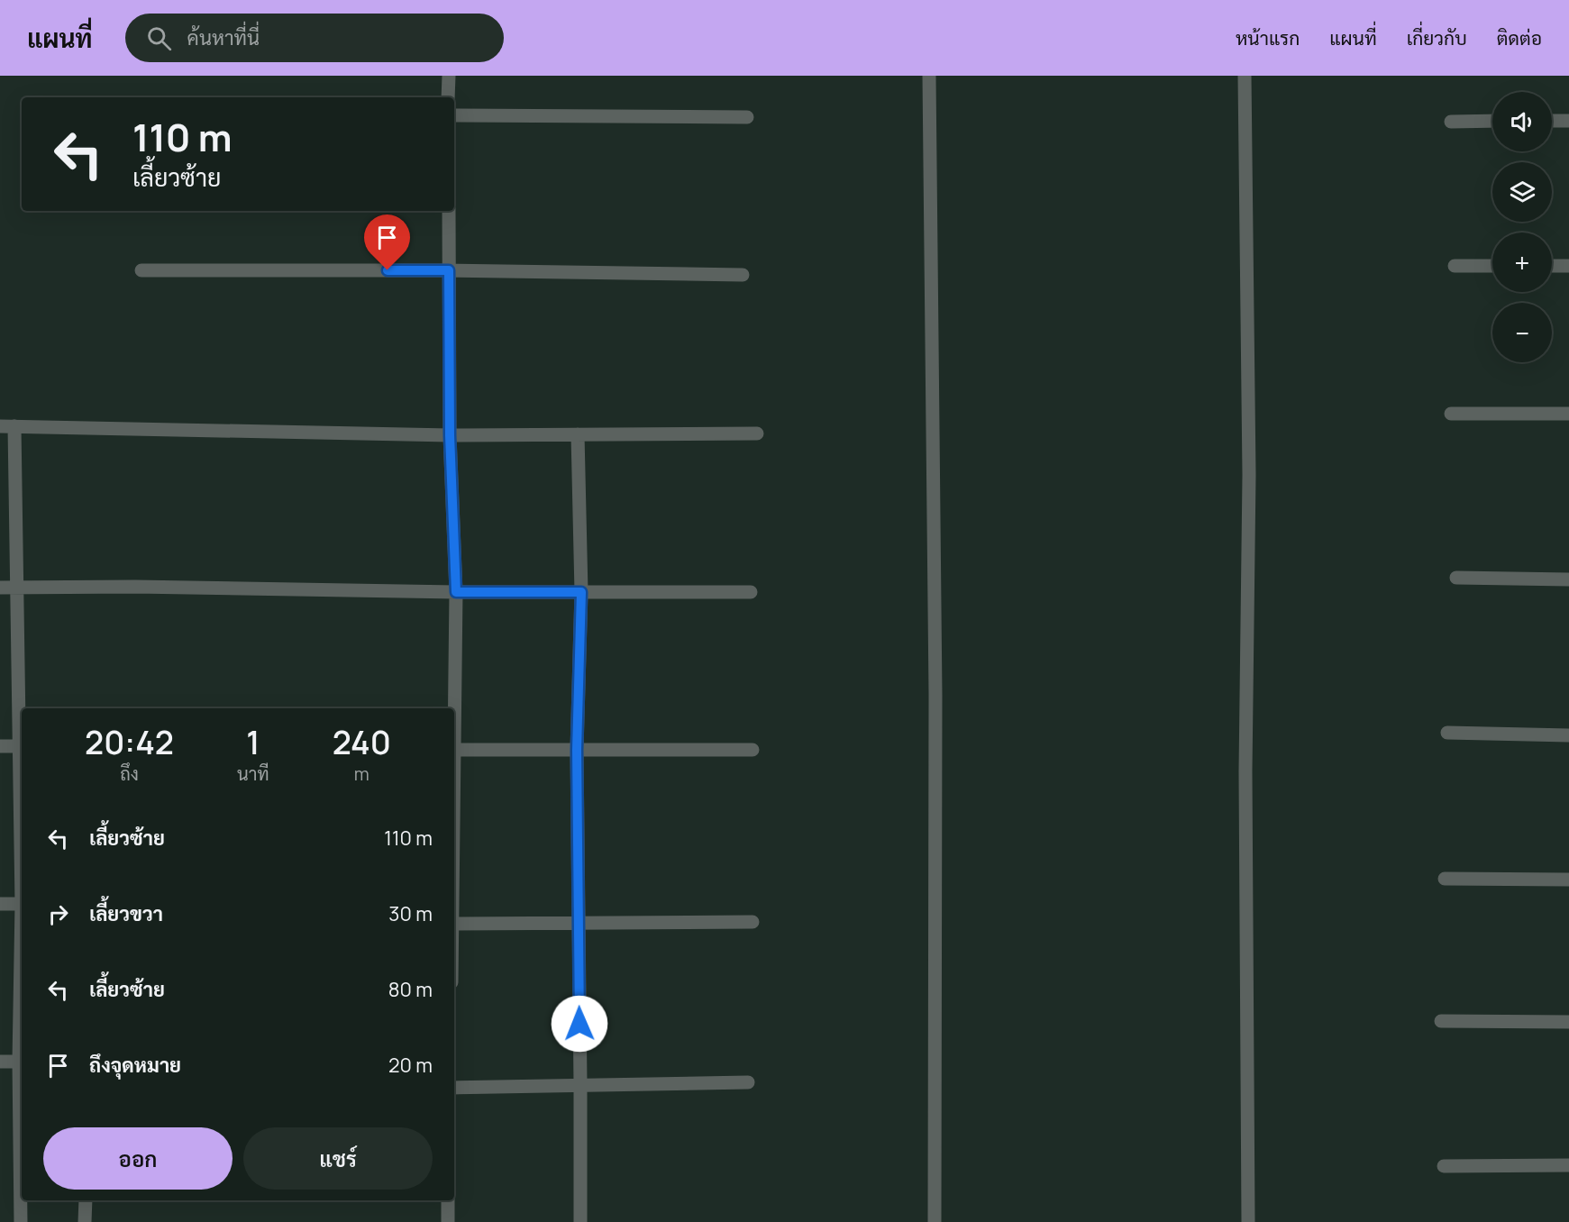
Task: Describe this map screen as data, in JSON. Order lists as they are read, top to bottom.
{
  "page": {
    "header": "แผนที่",
    "search": "ค้นหาที่นี่",
    "nav": [
      "หน้าแรก",
      "แผนที่",
      "เกี่ยวกับ",
      "ติดต่อ"
    ],
    "map_buttons": ["+", "−"],
    "turn": ["110 m", "เลี้ยวซ้าย"],
    "eta": [
      "20:42",
      "ถึง",
      "1",
      "นาที",
      "240",
      "m"
    ],
    "list": [
      {
        "name": "เลี้ยวซ้าย",
        "value": "110 m"
      },
      {
        "name": "เลี้ยวขวา",
        "value": "30 m"
      },
      {
        "name": "เลี้ยวซ้าย",
        "value": "80 m"
      },
      {
        "name": "ถึงจุดหมาย",
        "value": "20 m"
      }
    ],
    "buttons": ["ออก", "แชร์"]
  }
}
